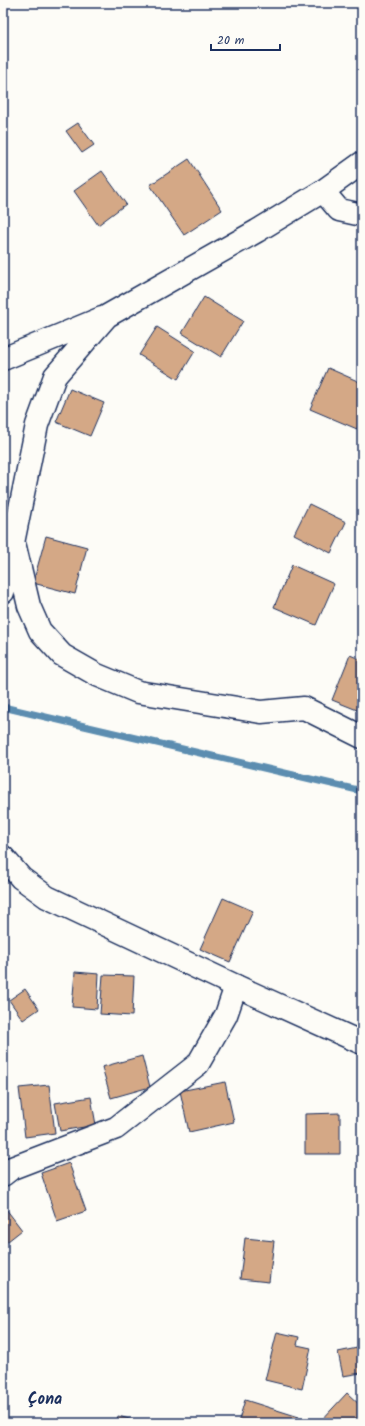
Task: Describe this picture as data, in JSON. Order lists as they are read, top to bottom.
{
  "districts": ["Çona"],
  "scale_bar": "20 m"
}
